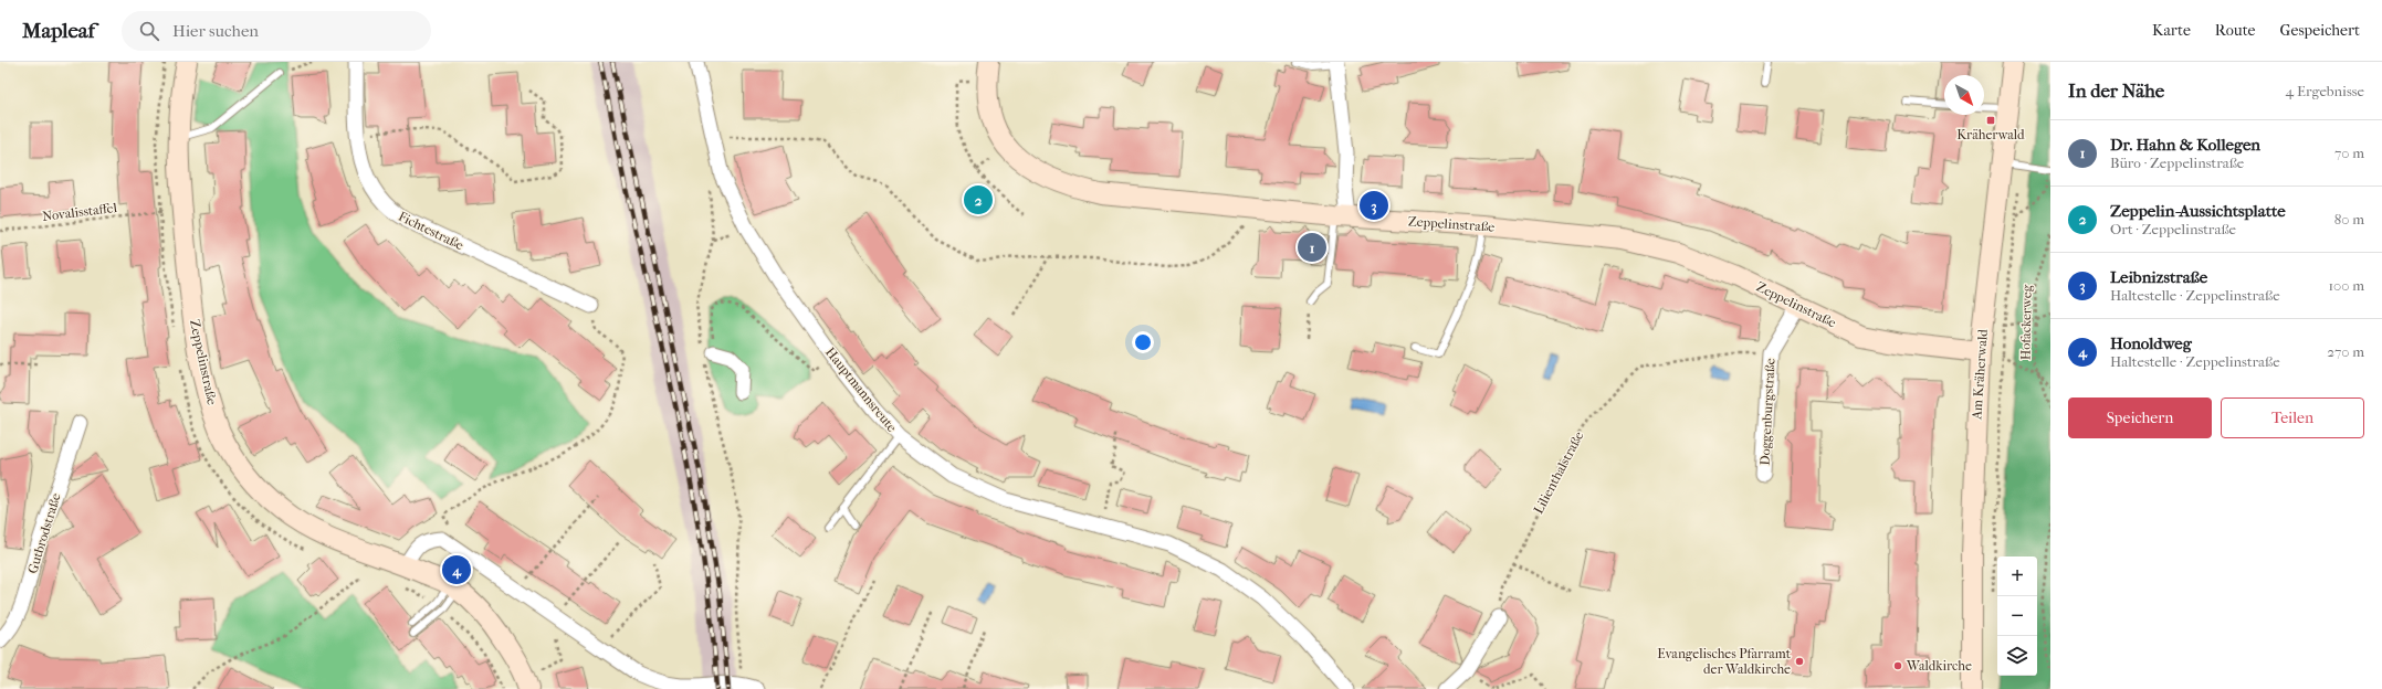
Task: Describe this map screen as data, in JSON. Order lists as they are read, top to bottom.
{
  "streets": {
    "street": [
      "Zeppelinstraße",
      "Fichtestraße",
      "Am Kräherwald",
      "Hauptmannsreute",
      "Doggenburgstraße",
      "Gutbrodstraße"
    ],
    "path": ["Novalisstaffel", "Hofackerweg", "Lilienthalstraße"]
  },
  "crossings": [
    ["Zeppelinstraße", "Am Kräherwald"],
    ["Zeppelinstraße", "Doggenburgstraße"]
  ],
  "places": {
    "transit": ["Kräherwald"],
    "other": ["Evangelisches Pfarramt der Waldkirche", "Waldkirche"]
  },
  "north": "bottom right",
  "page": {
    "header": "Mapleaf",
    "search": "Hier suchen",
    "nav": ["Karte", "Route", "Gespeichert"],
    "heading": ["In der Nähe", "4 Ergebnisse"],
    "list": [
      {
        "mark": "1",
        "name": "Dr. Hahn & Kollegen",
        "note": "Büro · Zeppelinstraße",
        "value": "70 m"
      },
      {
        "mark": "2",
        "name": "Zeppelin-Aussichtsplatte",
        "note": "Ort · Zeppelinstraße",
        "value": "80 m"
      },
      {
        "mark": "3",
        "name": "Leibnizstraße",
        "note": "Haltestelle · Zeppelinstraße",
        "value": "100 m"
      },
      {
        "mark": "4",
        "name": "Honoldweg",
        "note": "Haltestelle · Zeppelinstraße",
        "value": "270 m"
      }
    ],
    "pins": [
      "2",
      "3",
      "1",
      "4"
    ],
    "buttons": ["Speichern", "Teilen"],
    "map_buttons": ["+", "−"]
  }
}
